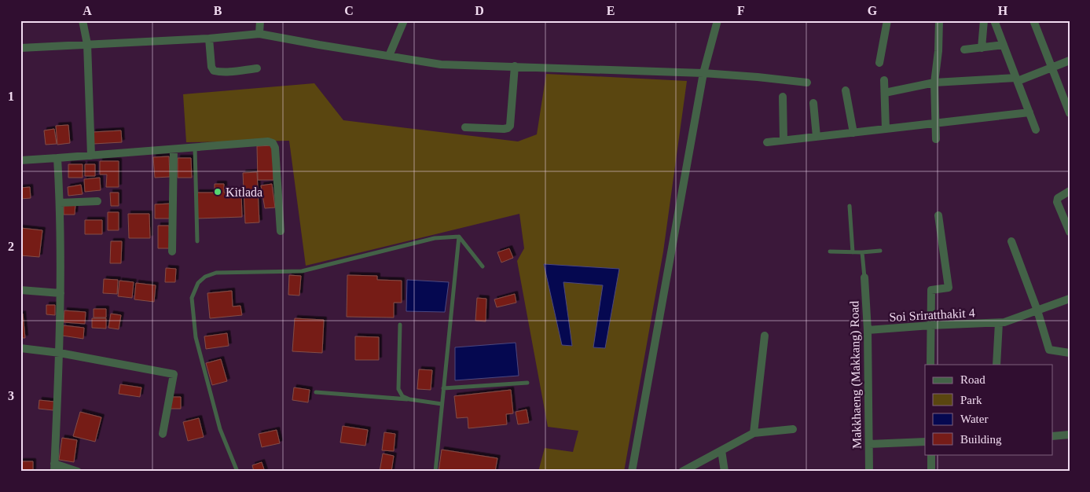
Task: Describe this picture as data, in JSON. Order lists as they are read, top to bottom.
{
  "streets": {
    "street": ["Soi Sriratthakit 4", "Makkhaeng (Makkang) Road"]
  },
  "crossings": [
    ["Soi Sriratthakit 4", "Makkhaeng (Makkang) Road"]
  ],
  "places": ["Kitlada"],
  "legend": [
    "Road",
    "Park",
    "Water",
    "Building"
  ],
  "grid": {
    "columns": [
      "A",
      "B",
      "C",
      "D",
      "E",
      "F",
      "G",
      "H"
    ],
    "rows": ["1", "2", "3"]
  }
}
